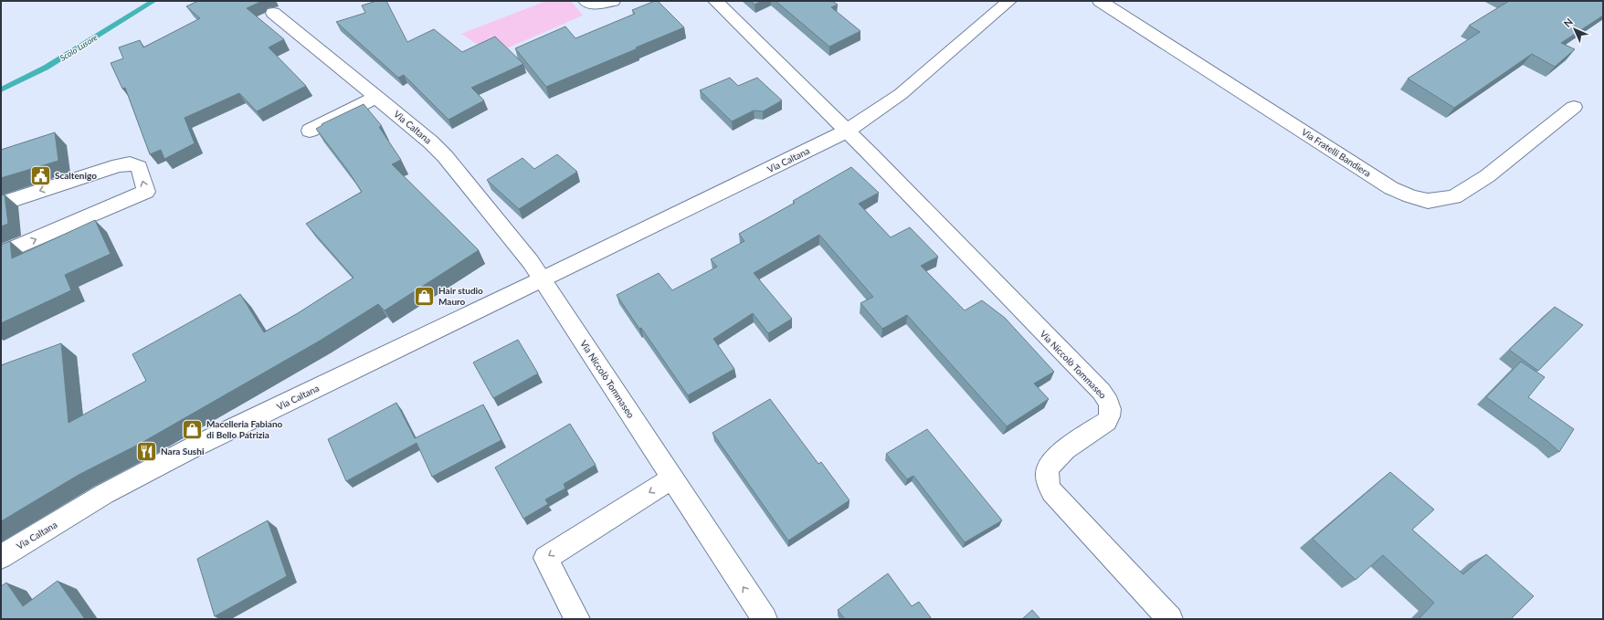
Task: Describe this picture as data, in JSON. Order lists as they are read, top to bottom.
{
  "streets": {
    "street": ["Via Caltana", "Via Fratelli Bandiera", "Via Niccolò Tommaseo"]
  },
  "crossings": [
    ["Via Caltana", "Via Niccolò Tommaseo"]
  ],
  "water": ["Scolo Lusore"],
  "places": {
    "public building": ["Scaltenigo"],
    "shop": ["Hair studio Mauro", "Macelleria Fabiano di Bello Patrizia"],
    "restaurant": ["Nara Sushi"]
  },
  "north": "top left"
}
